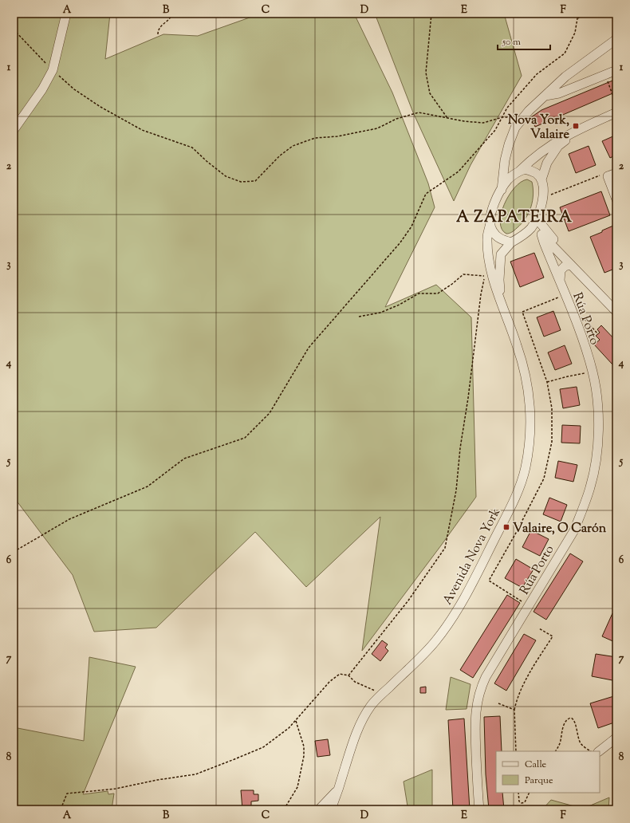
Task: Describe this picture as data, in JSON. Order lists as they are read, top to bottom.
{
  "streets": {
    "street": ["Rúa Porto", "Avenida Nova York"]
  },
  "districts": ["A ZAPATEIRA"],
  "places": {
    "transit": ["Nova York, Valaire", "Valaire, O Carón"]
  },
  "legend": ["Calle", "Parque"],
  "scale_bar": "50 m",
  "grid": {
    "columns": [
      "A",
      "B",
      "C",
      "D",
      "E",
      "F"
    ],
    "rows": [
      "1",
      "2",
      "3",
      "4",
      "5",
      "6",
      "7",
      "8"
    ]
  }
}
